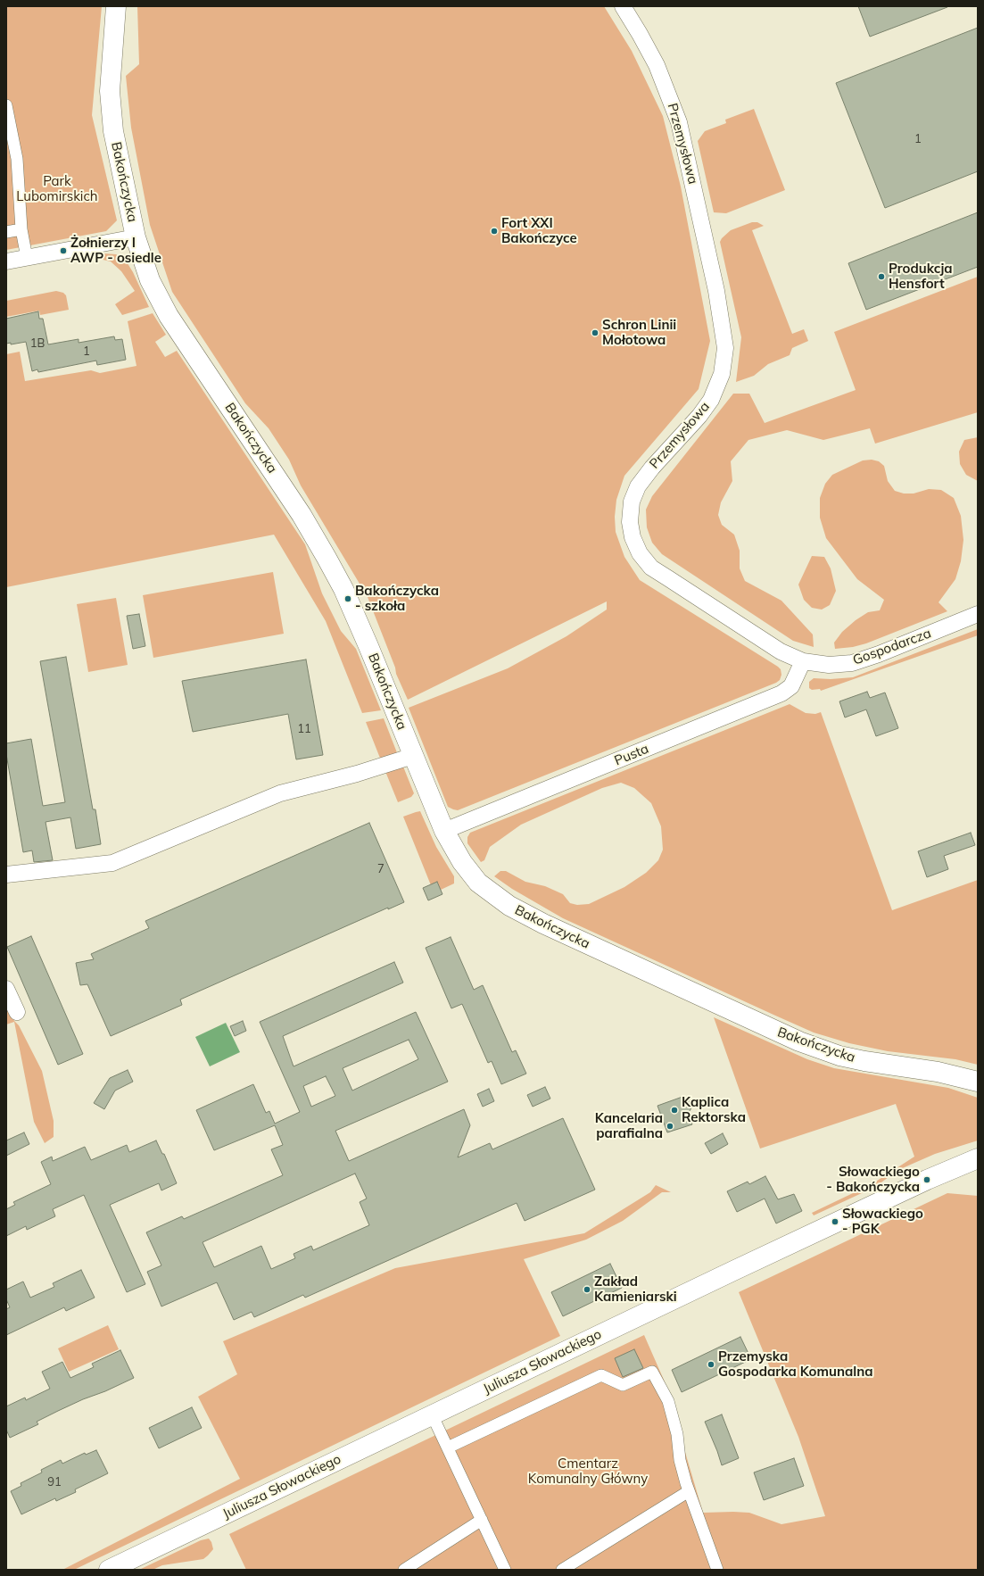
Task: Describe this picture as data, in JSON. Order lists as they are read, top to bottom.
{
  "streets": {
    "street": [
      "Przemysłowa",
      "Bakończycka",
      "Gospodarcza",
      "Pusta",
      "Juliusza Słowackiego"
    ]
  },
  "crossings": [
    ["Przemysłowa", "Gospodarcza"],
    ["Przemysłowa", "Pusta"],
    ["Bakończycka", "Pusta"],
    ["Gospodarcza", "Pusta"]
  ],
  "parks": ["Park Lubomirskich", "Cmentarz Komunalny Główny"],
  "places": [
    "Fort XXI Bakończyce",
    "Żołnierzy I AWP - osiedle",
    "Produkcja Hensfort",
    "Schron Linii Mołotowa",
    "Bakończycka - szkoła",
    "Kaplica Rektorska",
    "Kancelaria parafialna",
    "Słowackiego - Bakończycka",
    "Słowackiego - PGK",
    "Zakład Kamieniarski",
    "Przemyska Gospodarka Komunalna"
  ],
  "house_numbers": [
    "1",
    "1B",
    "1",
    "11",
    "7",
    "91"
  ]
}
